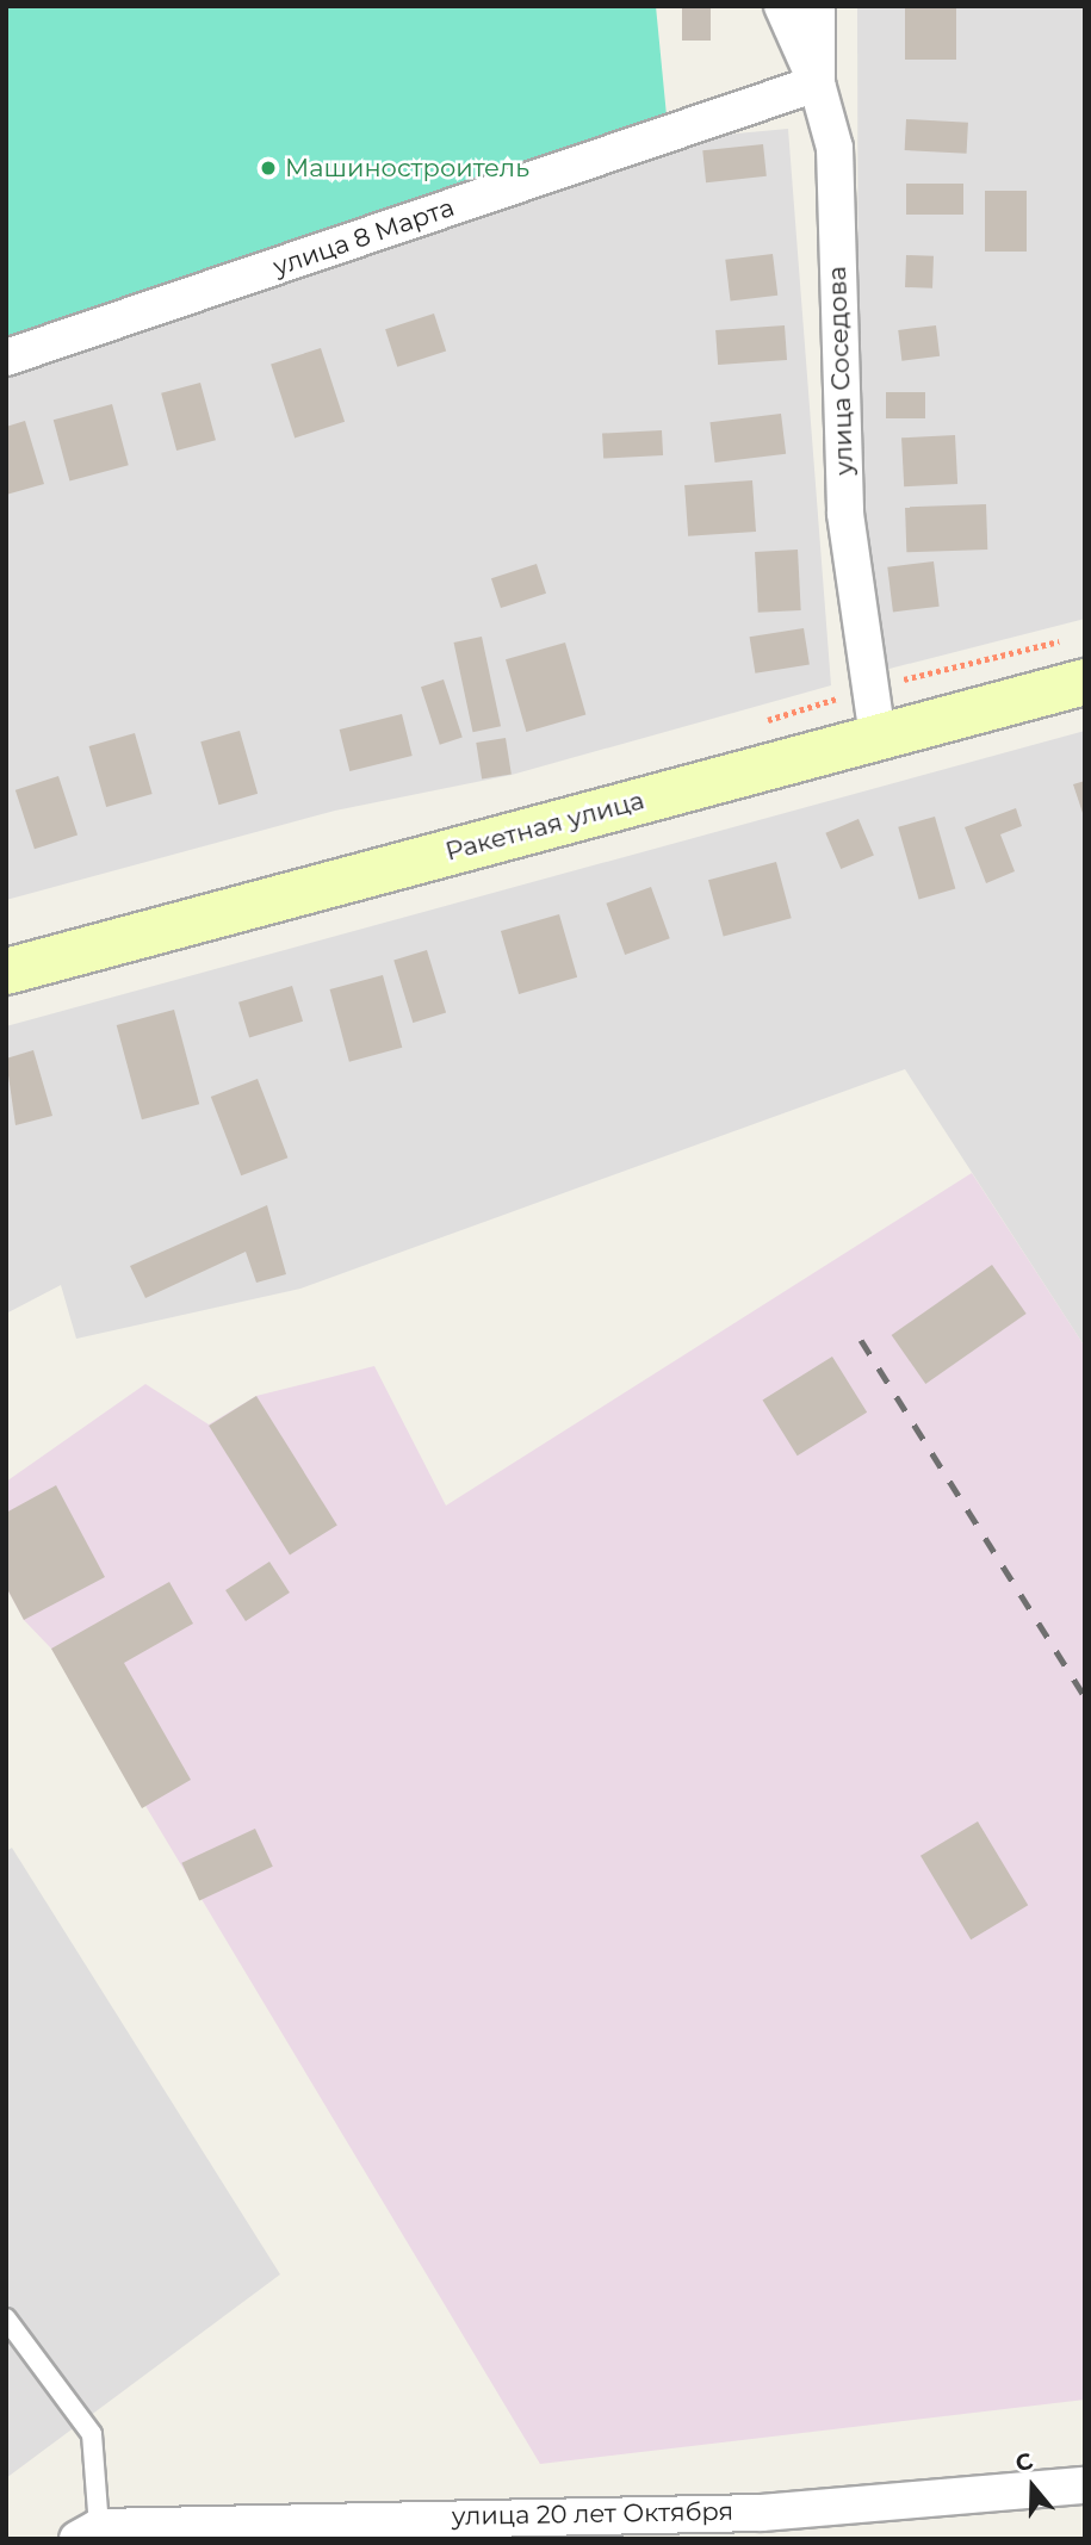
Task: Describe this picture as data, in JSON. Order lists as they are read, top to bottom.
{
  "streets": {
    "main road": ["Ракетная улица"],
    "street": ["улица 8 Марта", "улица Соседова", "улица 20 лет Октября"]
  },
  "crossings": [
    ["улица 8 Марта", "улица Соседова"],
    ["улица Соседова", "Ракетная улица"]
  ],
  "places": ["Машиностроитель"],
  "north": "top"
}
